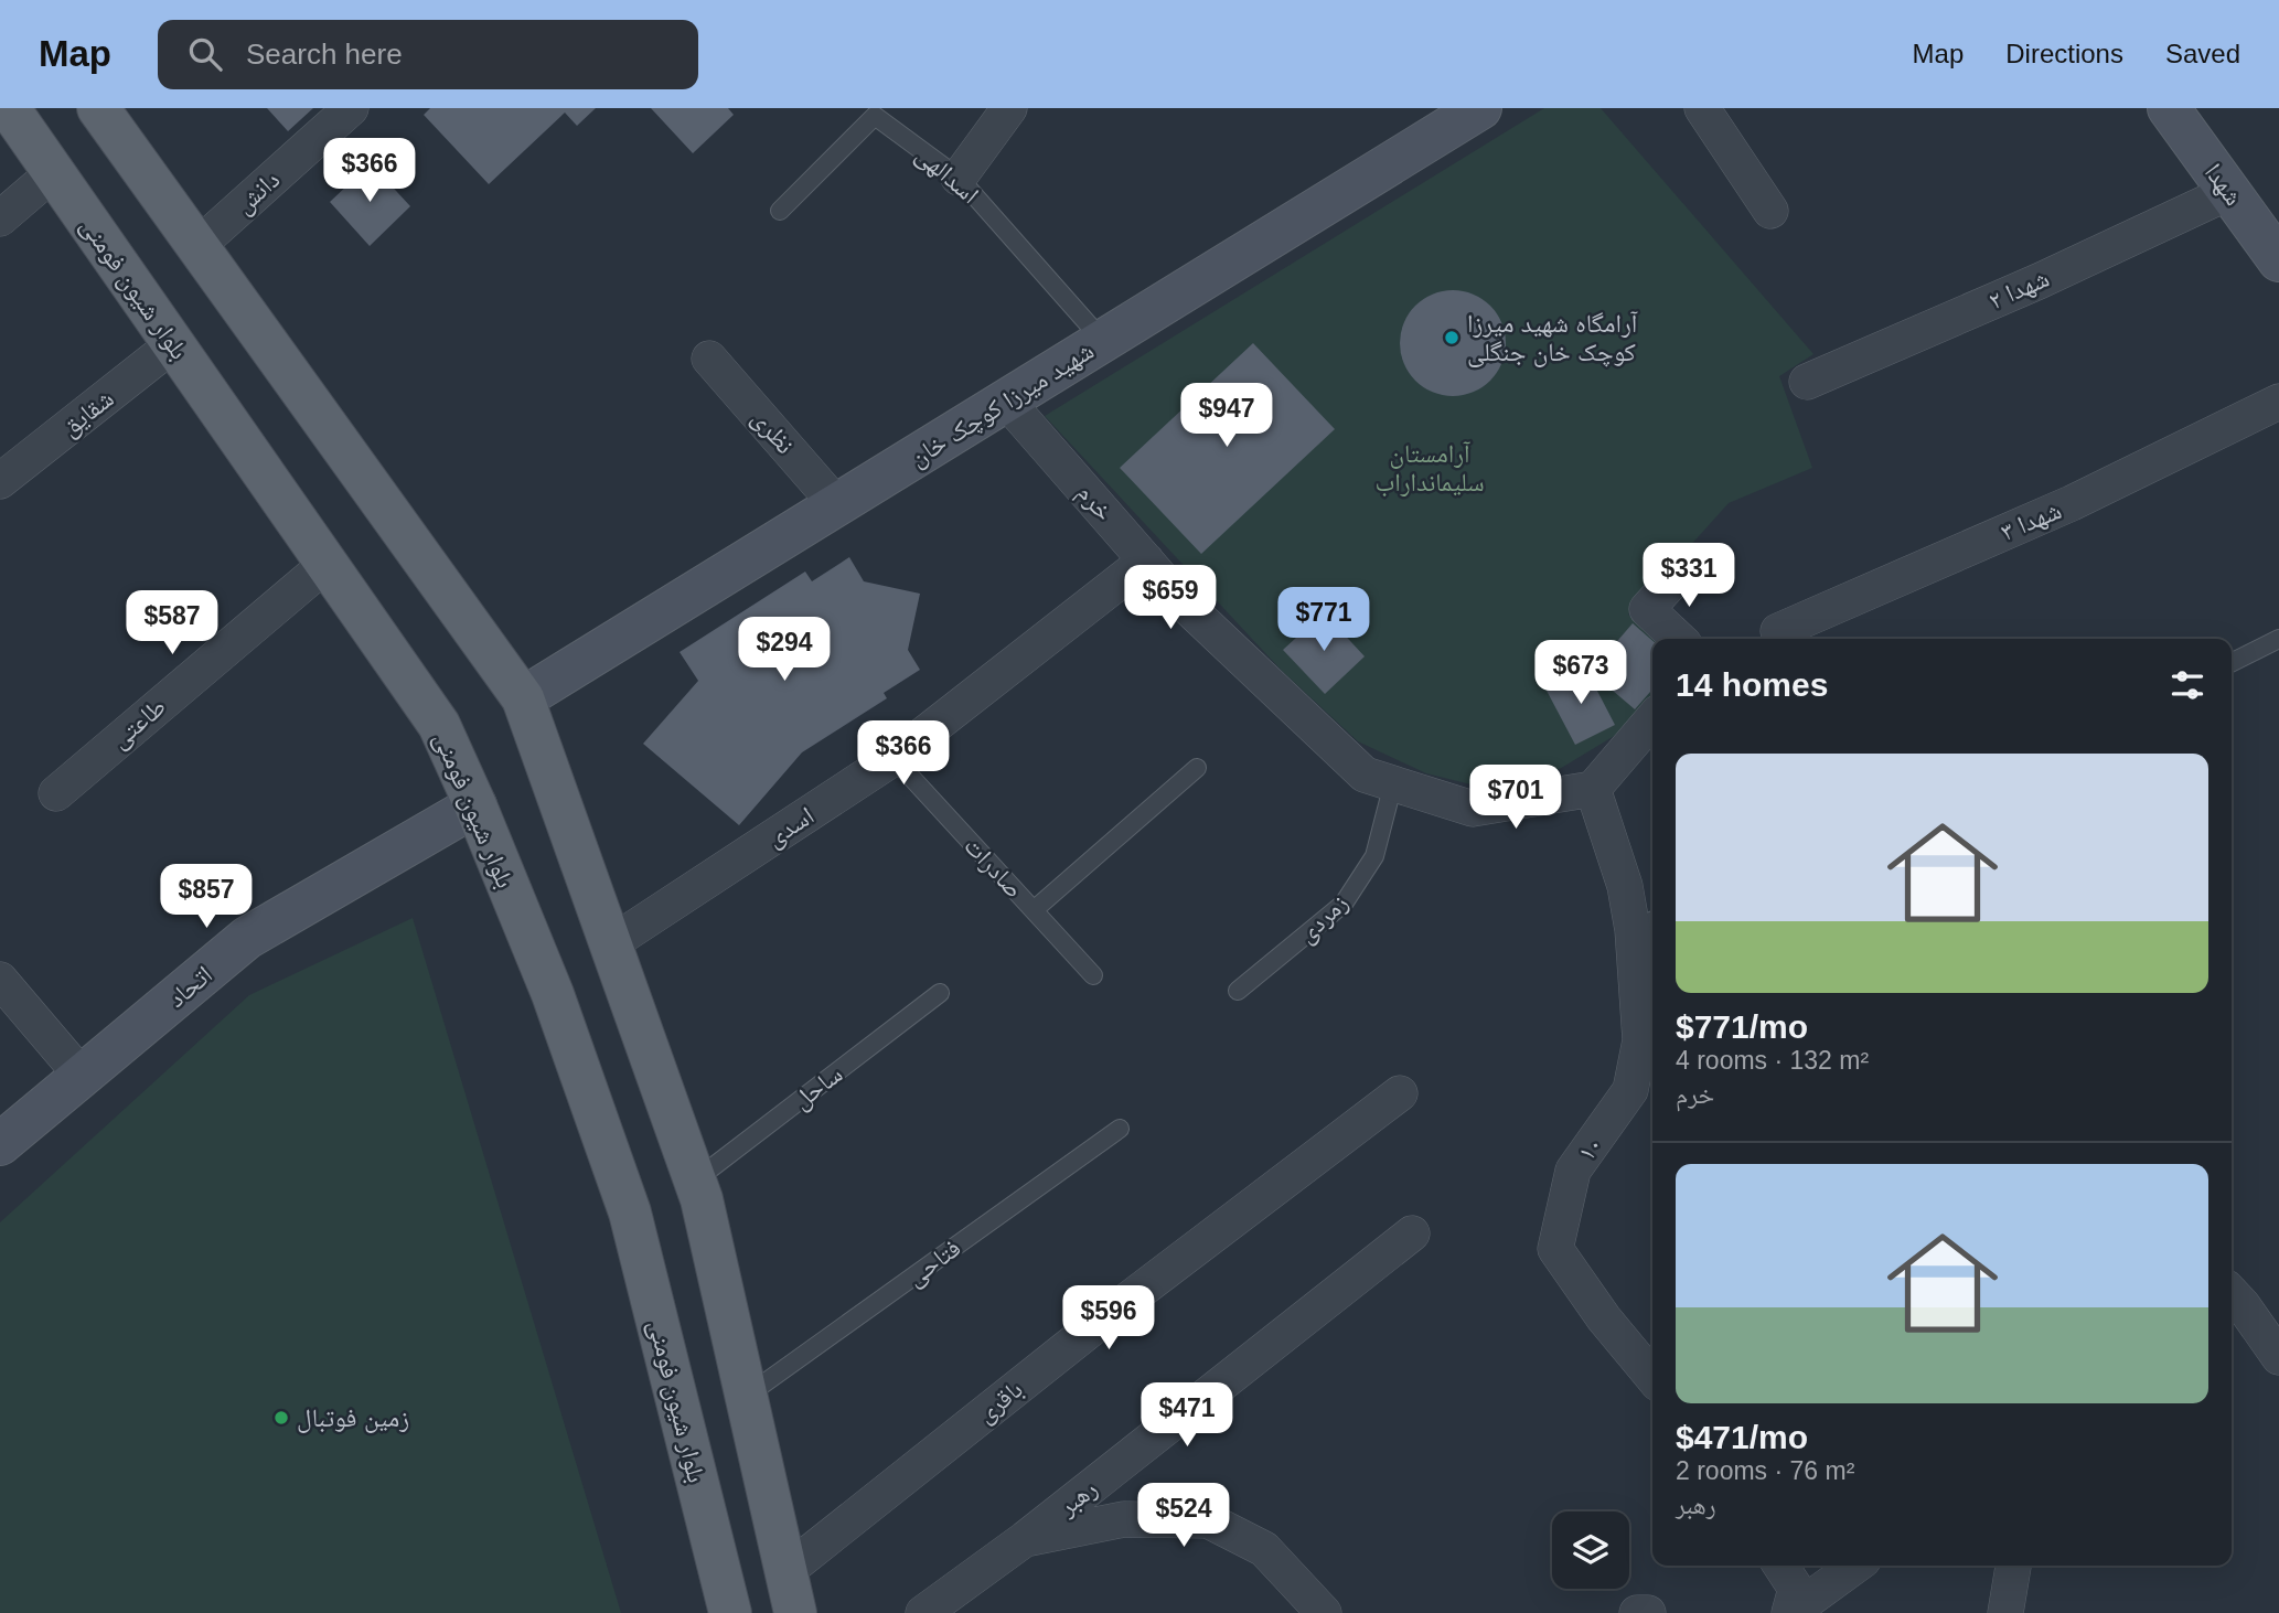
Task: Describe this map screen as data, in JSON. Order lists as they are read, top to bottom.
{
  "streets": {
    "main road": ["بلوار شیون فومنی"],
    "street": [
      "شهدا",
      "دانش",
      "شهدا ۲",
      "شهید میرزا کوچک خان",
      "شقایق",
      "نظری",
      "خرم",
      "شهدا ۳",
      "طاعتی",
      "اسدی",
      "اتحاد",
      "۱۰",
      "باقری",
      "رهبر"
    ],
    "lane": [
      "اسدالهی",
      "صادرات",
      "زمردی",
      "ساحل",
      "فتاحی"
    ]
  },
  "crossings": [
    ["اسدالهی", "شهید میرزا کوچک خان"],
    ["شهدا", "شهدا ۲"],
    ["بلوار شیون فومنی", "شقایق"],
    ["بلوار شیون فومنی", "طاعتی"],
    ["بلوار شیون فومنی", "اتحاد"],
    ["شهید میرزا کوچک خان", "نظری"],
    ["شهید میرزا کوچک خان", "خرم"],
    ["خرم", "اسدی"],
    ["خرم", "زمردی"],
    ["خرم", "۱۰"],
    ["اسدی", "صادرات"]
  ],
  "parks": ["آرامستان سلیمانداراب"],
  "places": ["آرامگاه شهید میرزا کوچک خان جنگلی", "زمین فوتبال"],
  "page": {
    "header": "Map",
    "search": "Search here",
    "nav": ["Map", "Directions", "Saved"],
    "price": [
      "$366",
      "$947",
      "$331",
      "$659",
      "$771",
      "$587",
      "$294",
      "$673",
      "$366",
      "$701",
      "$857",
      "$596",
      "$471",
      "$524"
    ],
    "heading": "14 homes",
    "list": [
      {
        "name": "$771/mo",
        "note": "4 rooms · 132 m² · خرم"
      },
      {
        "name": "$471/mo",
        "note": "2 rooms · 76 m² · رهبر"
      }
    ]
  }
}
